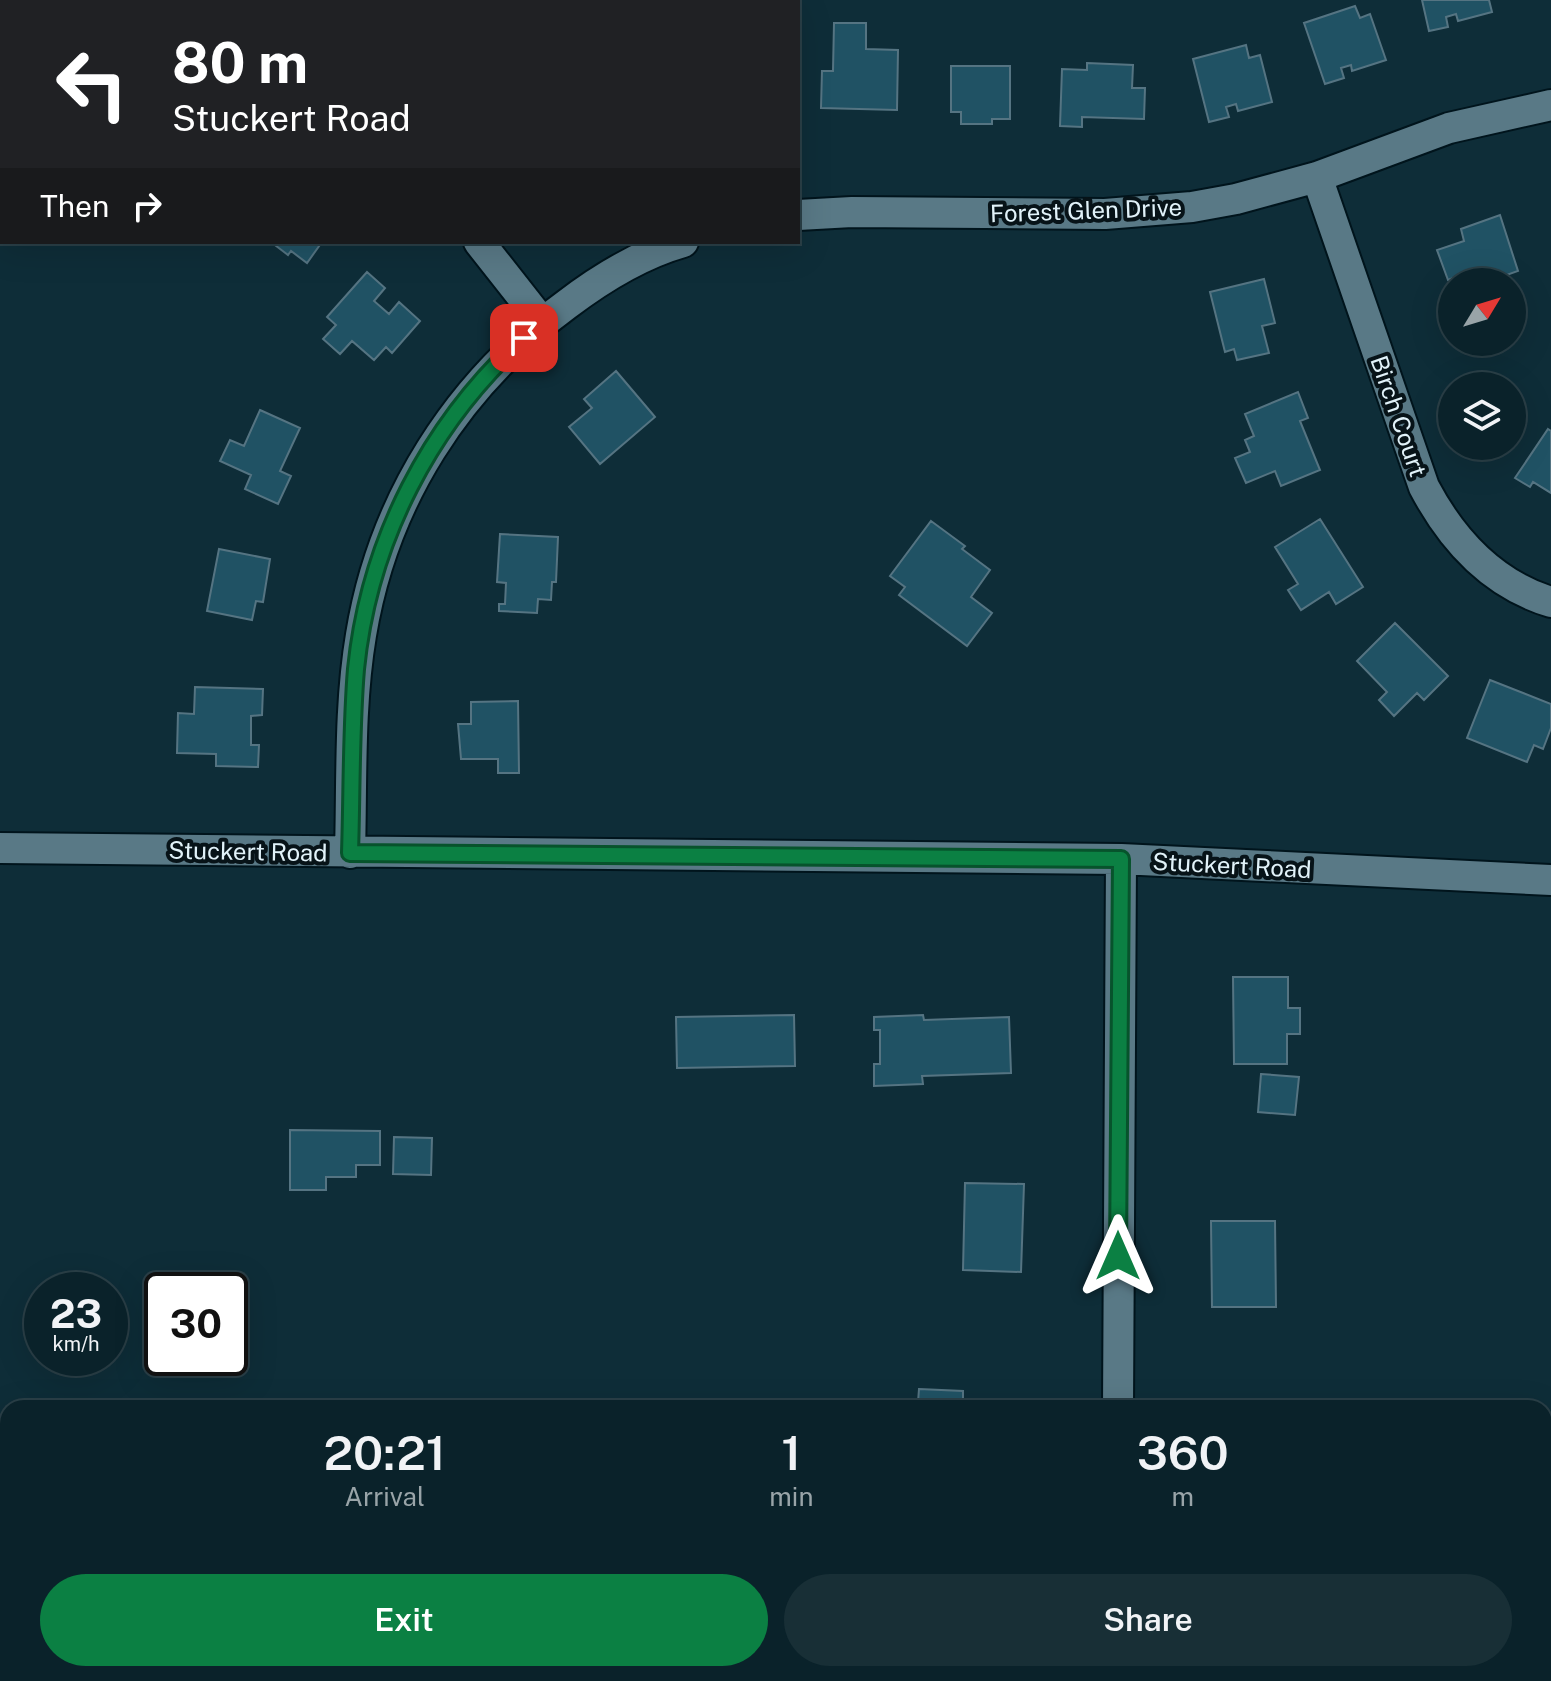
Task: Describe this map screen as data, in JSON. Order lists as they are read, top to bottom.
{
  "streets": {
    "street": ["Forest Glen Drive", "Birch Court", "Stuckert Road"]
  },
  "crossings": [
    ["Forest Glen Drive", "Birch Court"]
  ],
  "north": "top right",
  "page": {
    "turn": ["80 m", "Stuckert Road"],
    "then": "Then",
    "speed": "23 km/h",
    "limit": "30",
    "eta": [
      "20:21",
      "Arrival",
      "1",
      "min",
      "360",
      "m"
    ],
    "buttons": ["Exit", "Share"]
  }
}
